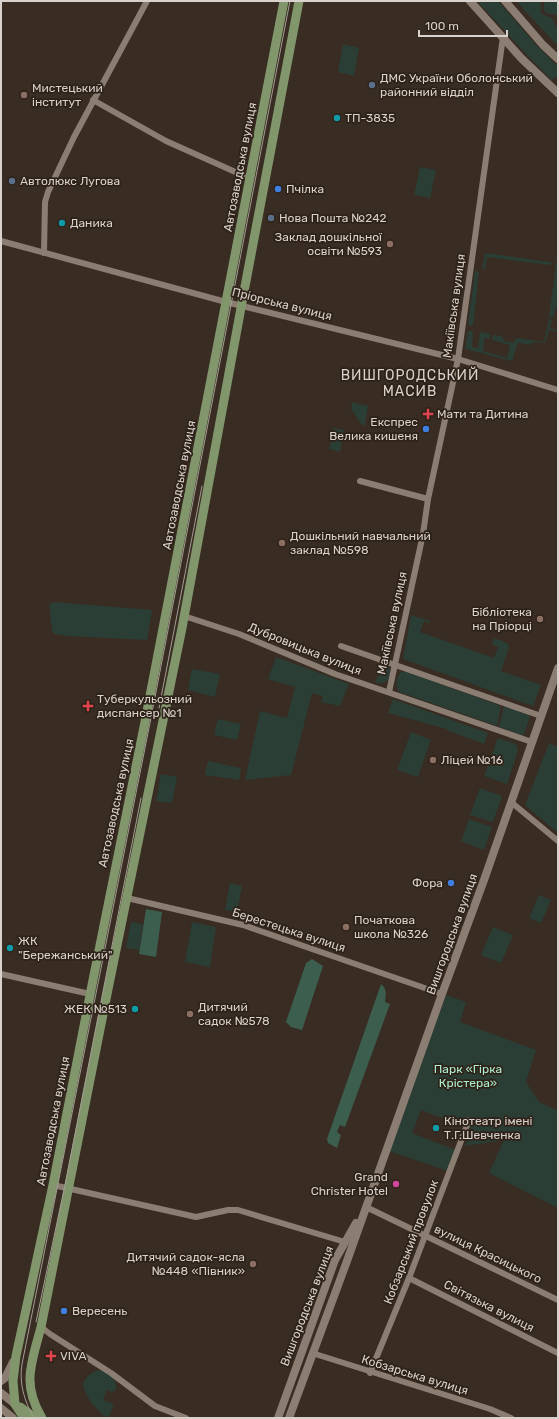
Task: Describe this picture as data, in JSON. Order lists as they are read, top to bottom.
{
  "streets": {
    "main road": ["Автозаводська вулиця", "Вишгородська вулиця"],
    "street": [
      "Пріорська вулиця",
      "Макіївська вулиця",
      "Дубровицька вулиця",
      "Берестецька вулиця",
      "Кобзарський провулок",
      "вулиця Красицького",
      "Світязька вулиця",
      "Кобзарська вулиця"
    ]
  },
  "crossings": [
    ["Автозаводська вулиця", "Пріорська вулиця"],
    ["Пріорська вулиця", "Макіївська вулиця"],
    ["Макіївська вулиця", "Дубровицька вулиця"],
    ["Дубровицька вулиця", "Вишгородська вулиця"],
    ["Берестецька вулиця", "Вишгородська вулиця"],
    ["Вишгородська вулиця", "вулиця Красицького"],
    ["Вишгородська вулиця", "Кобзарська вулиця"],
    ["Кобзарський провулок", "вулиця Красицького"],
    ["Кобзарський провулок", "Світязька вулиця"],
    ["Кобзарський провулок", "Кобзарська вулиця"]
  ],
  "districts": ["ВИШГОРОДСЬКИЙ МАСИВ"],
  "parks": ["Парк «Гірка Крістера»"],
  "places": {
    "other": [
      "ДМС України Оболонський районний відділ",
      "Мистецький інститут",
      "ТП-3835",
      "Автолюкс Лугова",
      "Пчілка",
      "Нова Пошта №242",
      "Даника",
      "Заклад дошкільної освіти №593",
      "Експрес Велика кишеня",
      "Дошкільний навчальний заклад №598",
      "Бібліотека на Пріорці",
      "Ліцей №16",
      "Фора",
      "Початкова школа №326",
      "ЖК \"Бережанський\"",
      "ЖЕК №513",
      "Дитячий садок №578",
      "Кінотеатр імені Т.Г.Шевченка",
      "Grand Christer Hotel",
      "Дитячий садок-ясла №448 «Півник»",
      "Вересень"
    ],
    "health": ["Мати та Дитина", "Туберкульозний диспансер №1", "VIVA"]
  },
  "scale_bar": "100 m"
}
